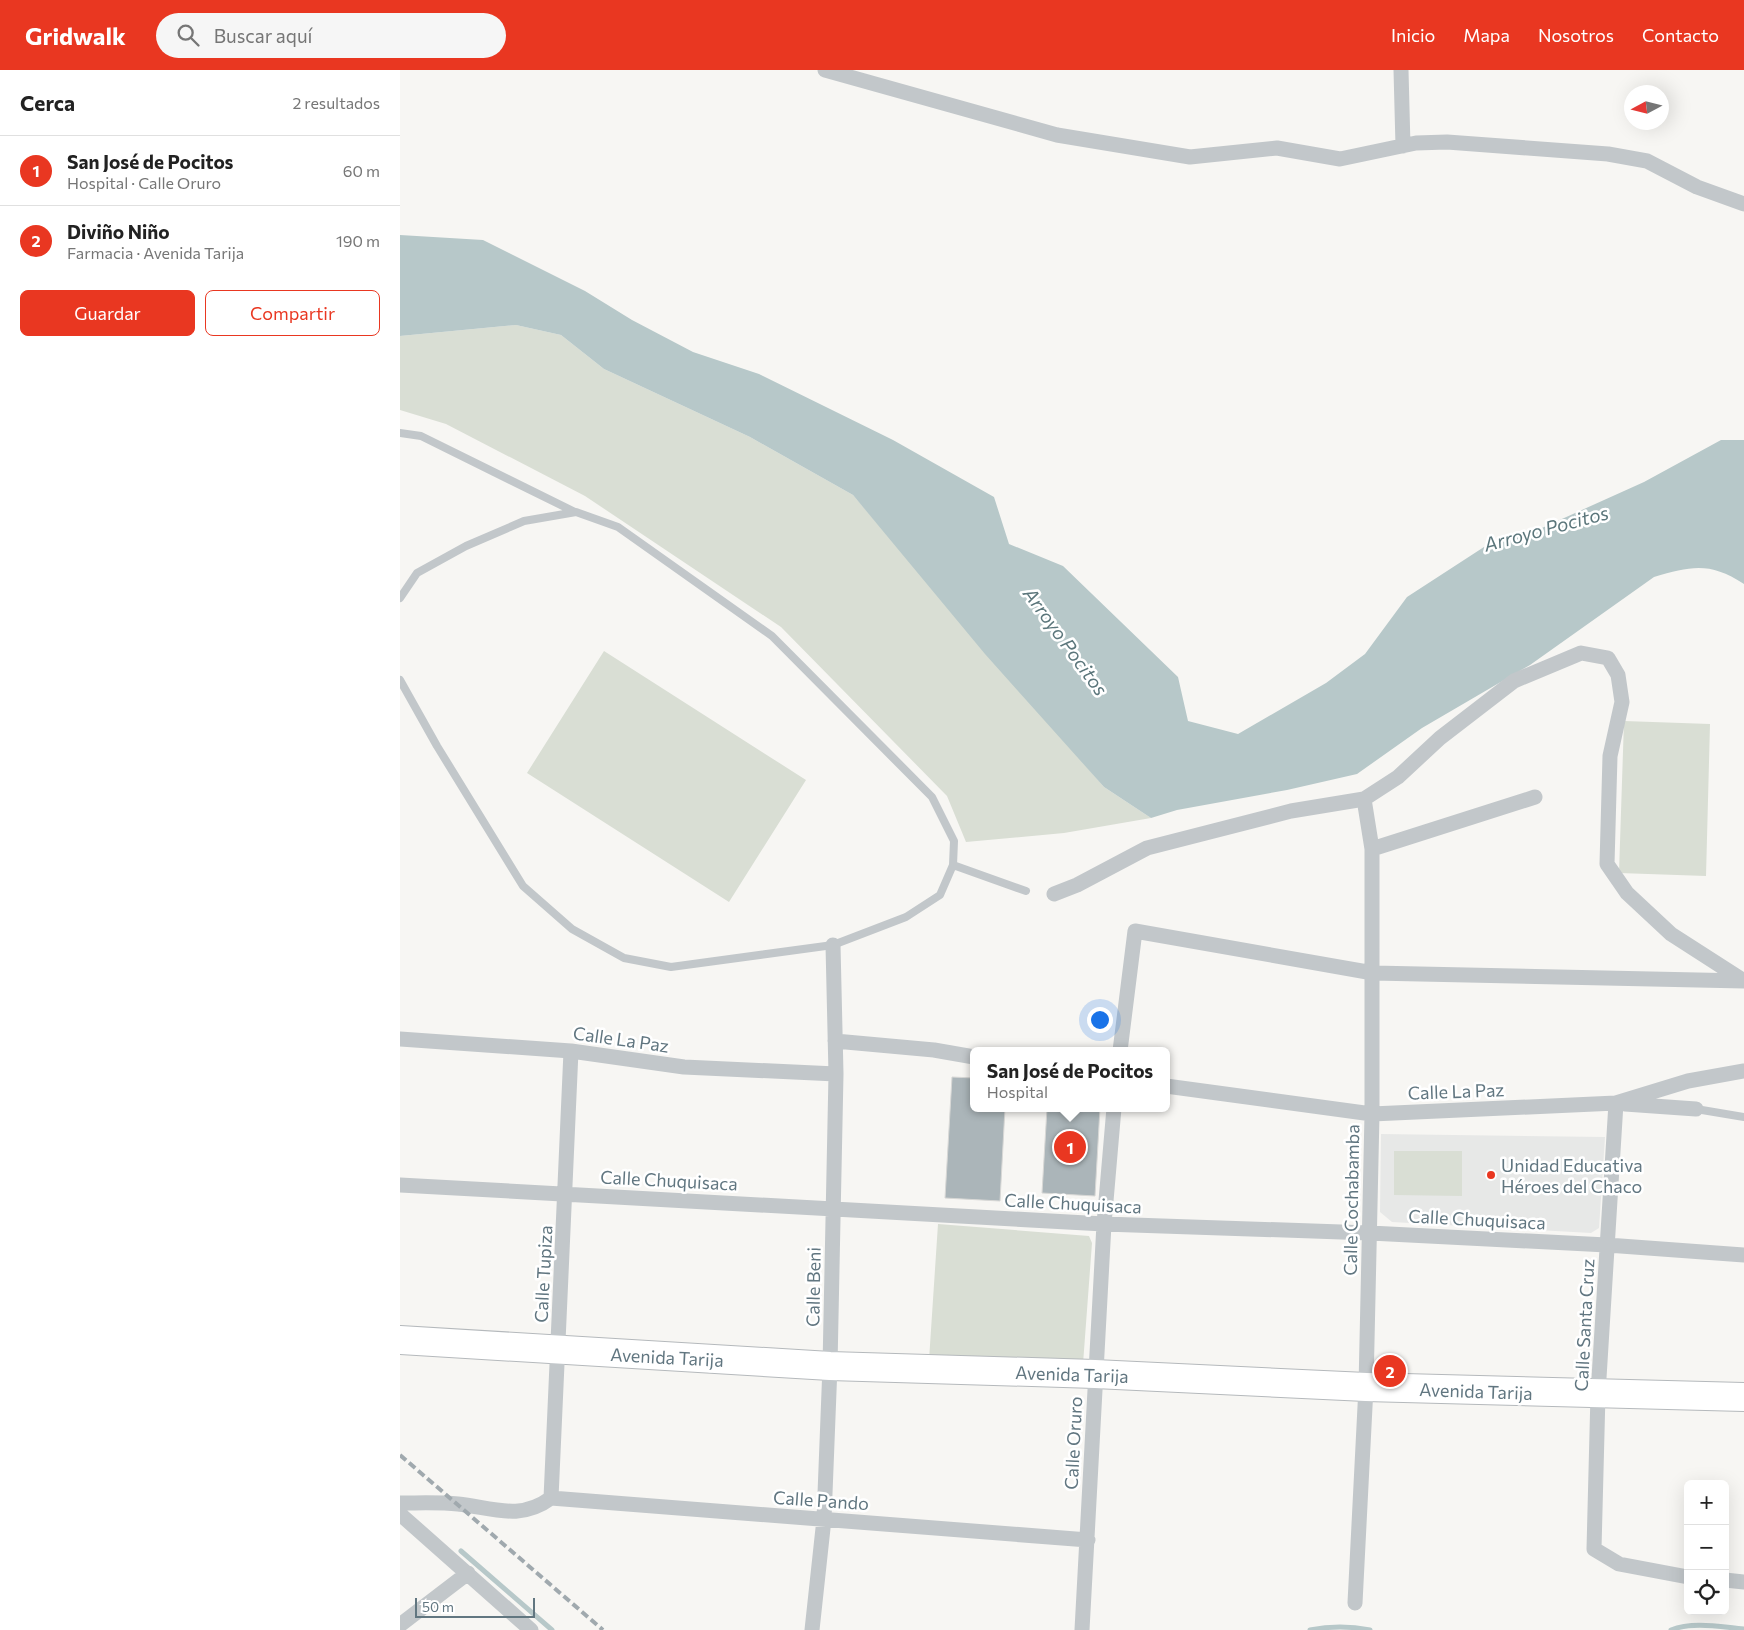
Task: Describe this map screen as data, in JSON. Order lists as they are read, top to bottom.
{
  "streets": {
    "highway": ["Avenida Tarija"],
    "street": [
      "Calle La Paz",
      "Calle Chuquisaca",
      "Calle Cochabamba",
      "Calle Tupiza",
      "Calle Beni",
      "Calle Santa Cruz",
      "Calle Oruro",
      "Calle Pando"
    ]
  },
  "crossings": [
    ["Calle La Paz", "Calle Cochabamba"],
    ["Calle La Paz", "Calle Tupiza"],
    ["Calle La Paz", "Calle Beni"],
    ["Calle La Paz", "Calle Santa Cruz"],
    ["Calle Chuquisaca", "Calle Cochabamba"],
    ["Calle Chuquisaca", "Calle Tupiza"],
    ["Calle Chuquisaca", "Calle Beni"],
    ["Calle Chuquisaca", "Calle Santa Cruz"],
    ["Calle Chuquisaca", "Calle Oruro"],
    ["Calle Cochabamba", "Avenida Tarija"],
    ["Calle Tupiza", "Avenida Tarija"],
    ["Calle Tupiza", "Calle Pando"],
    ["Calle Beni", "Avenida Tarija"],
    ["Calle Beni", "Calle Pando"],
    ["Calle Santa Cruz", "Avenida Tarija"],
    ["Avenida Tarija", "Calle Oruro"],
    ["Calle Oruro", "Calle Pando"]
  ],
  "water": ["Arroyo Pocitos"],
  "places": ["Unidad Educativa Héroes del Chaco"],
  "scale_bar": "50 m",
  "north": "left",
  "page": {
    "header": "Gridwalk",
    "search": "Buscar aquí",
    "nav": [
      "Inicio",
      "Mapa",
      "Nosotros",
      "Contacto"
    ],
    "heading": ["Cerca", "2 resultados"],
    "list": [
      {
        "mark": "1",
        "name": "San José de Pocitos",
        "note": "Hospital · Calle Oruro",
        "value": "60 m"
      },
      {
        "mark": "2",
        "name": "Diviño Niño",
        "note": "Farmacia · Avenida Tarija",
        "value": "190 m"
      }
    ],
    "buttons": ["Guardar", "Compartir"],
    "popup": ["San José de Pocitos", "Hospital"],
    "pins": ["1", "2"],
    "map_buttons": ["+", "−"],
    "scale": "50 m"
  }
}
